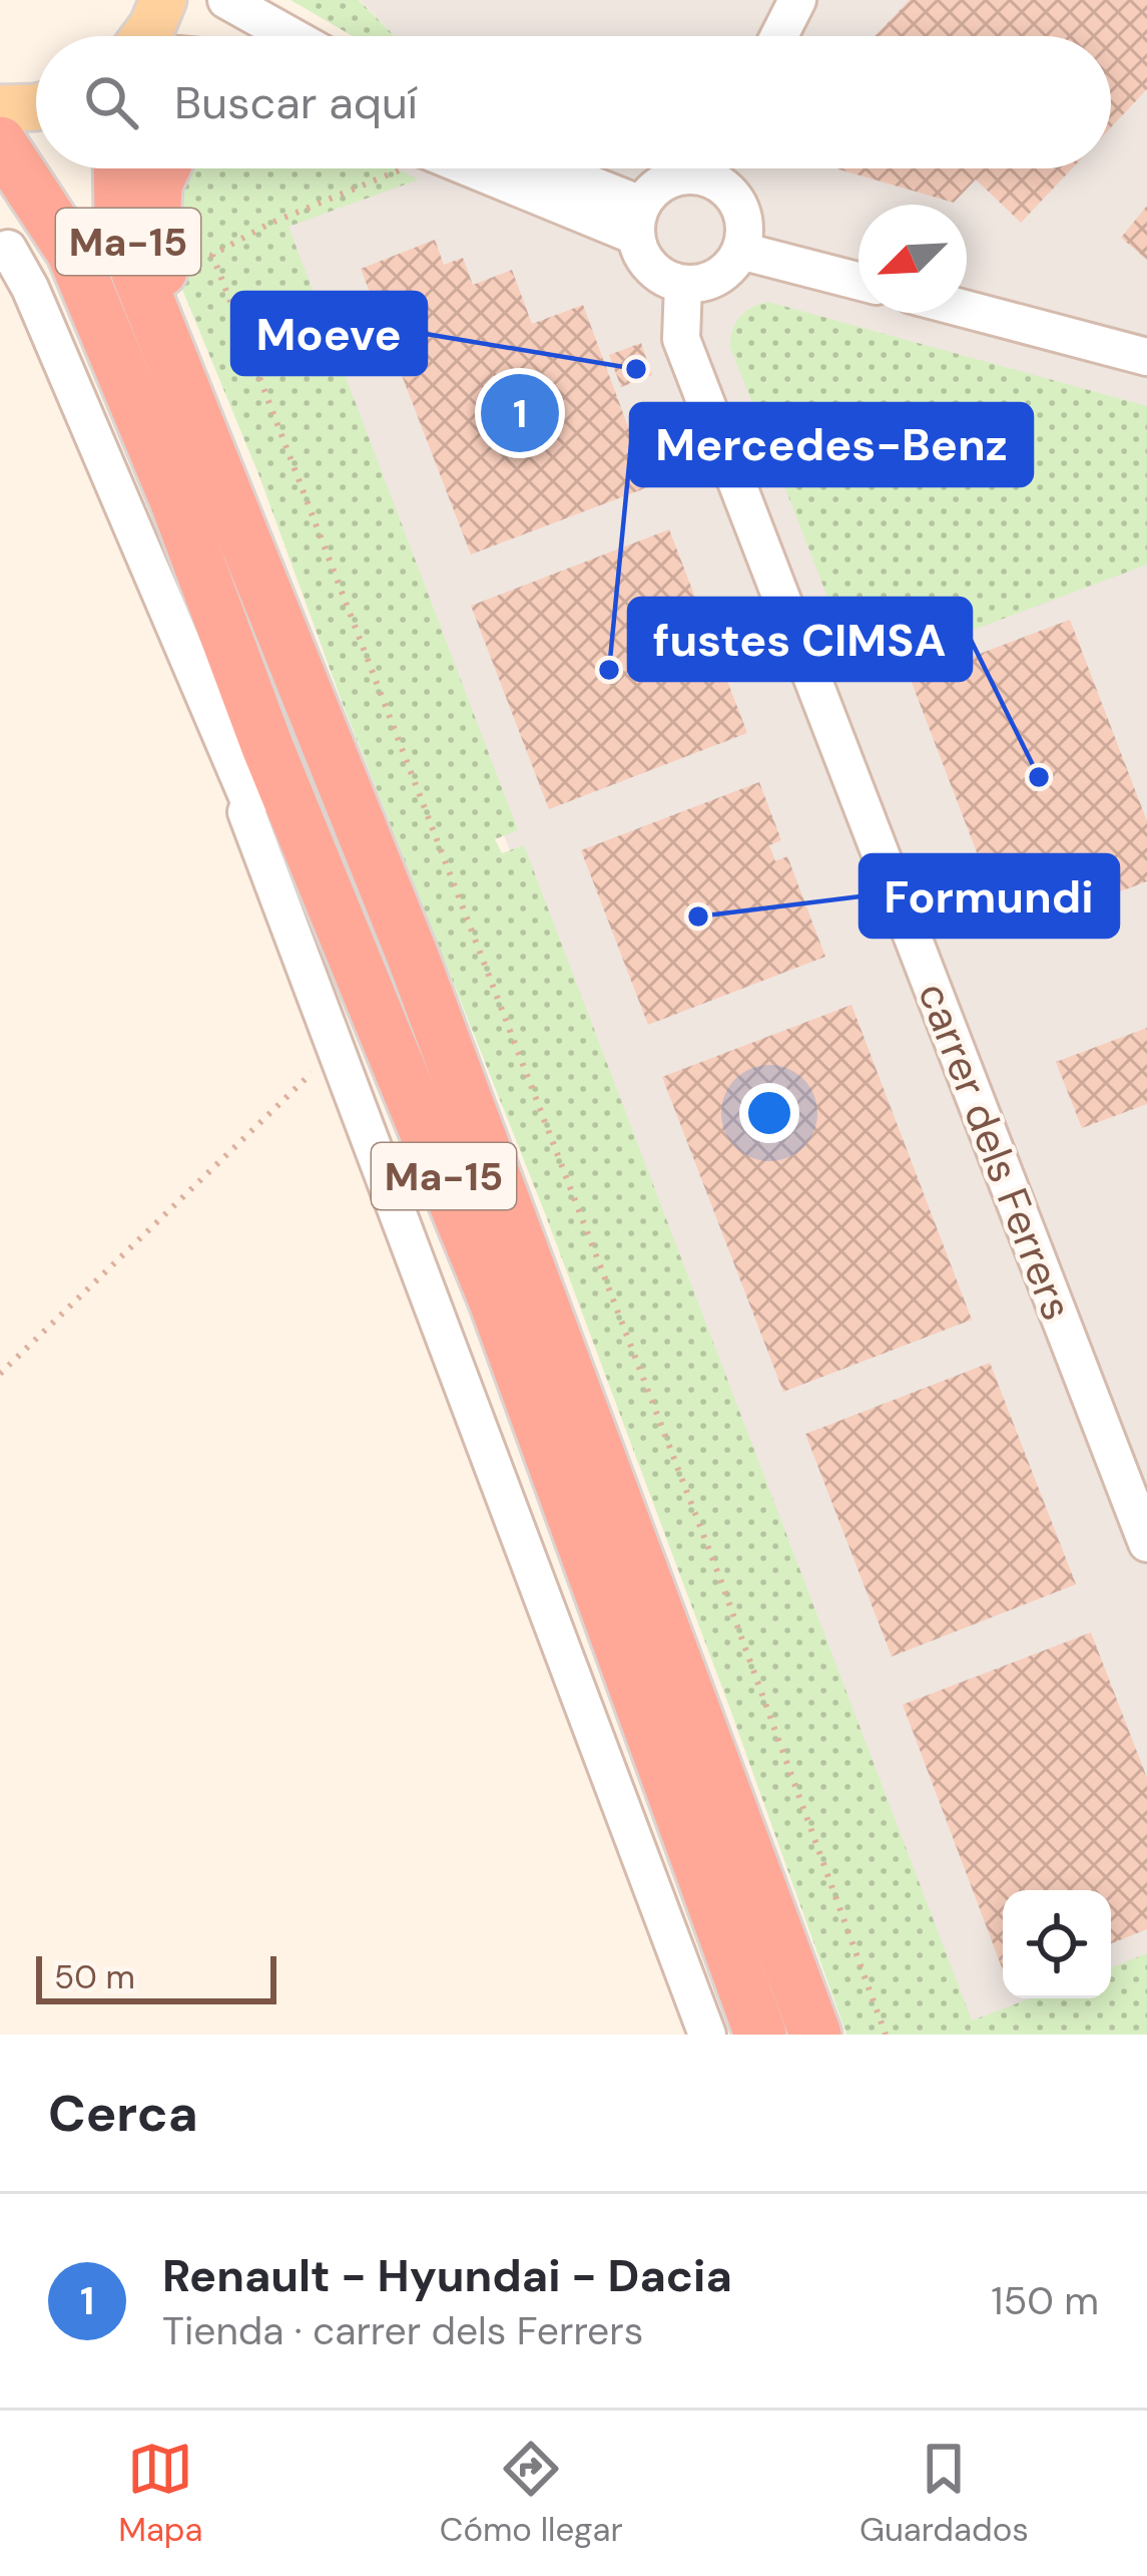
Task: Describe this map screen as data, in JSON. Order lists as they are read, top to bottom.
{
  "streets": {
    "highway": ["Ma-15"],
    "street": ["carrer dels Ferrers"]
  },
  "places": [
    "Moeve",
    "Mercedes-Benz",
    "fustes CIMSA",
    "Formundi"
  ],
  "scale_bar": "50 m",
  "north": "bottom left",
  "page": {
    "search": "Buscar aquí",
    "pins": "1",
    "scale": "50 m",
    "heading": "Cerca",
    "list": [
      {
        "mark": "1",
        "name": "Renault - Hyundai - Dacia",
        "note": "Tienda · carrer dels Ferrers",
        "value": "150 m"
      }
    ],
    "nav": ["Mapa", "Cómo llegar", "Guardados"]
  }
}
